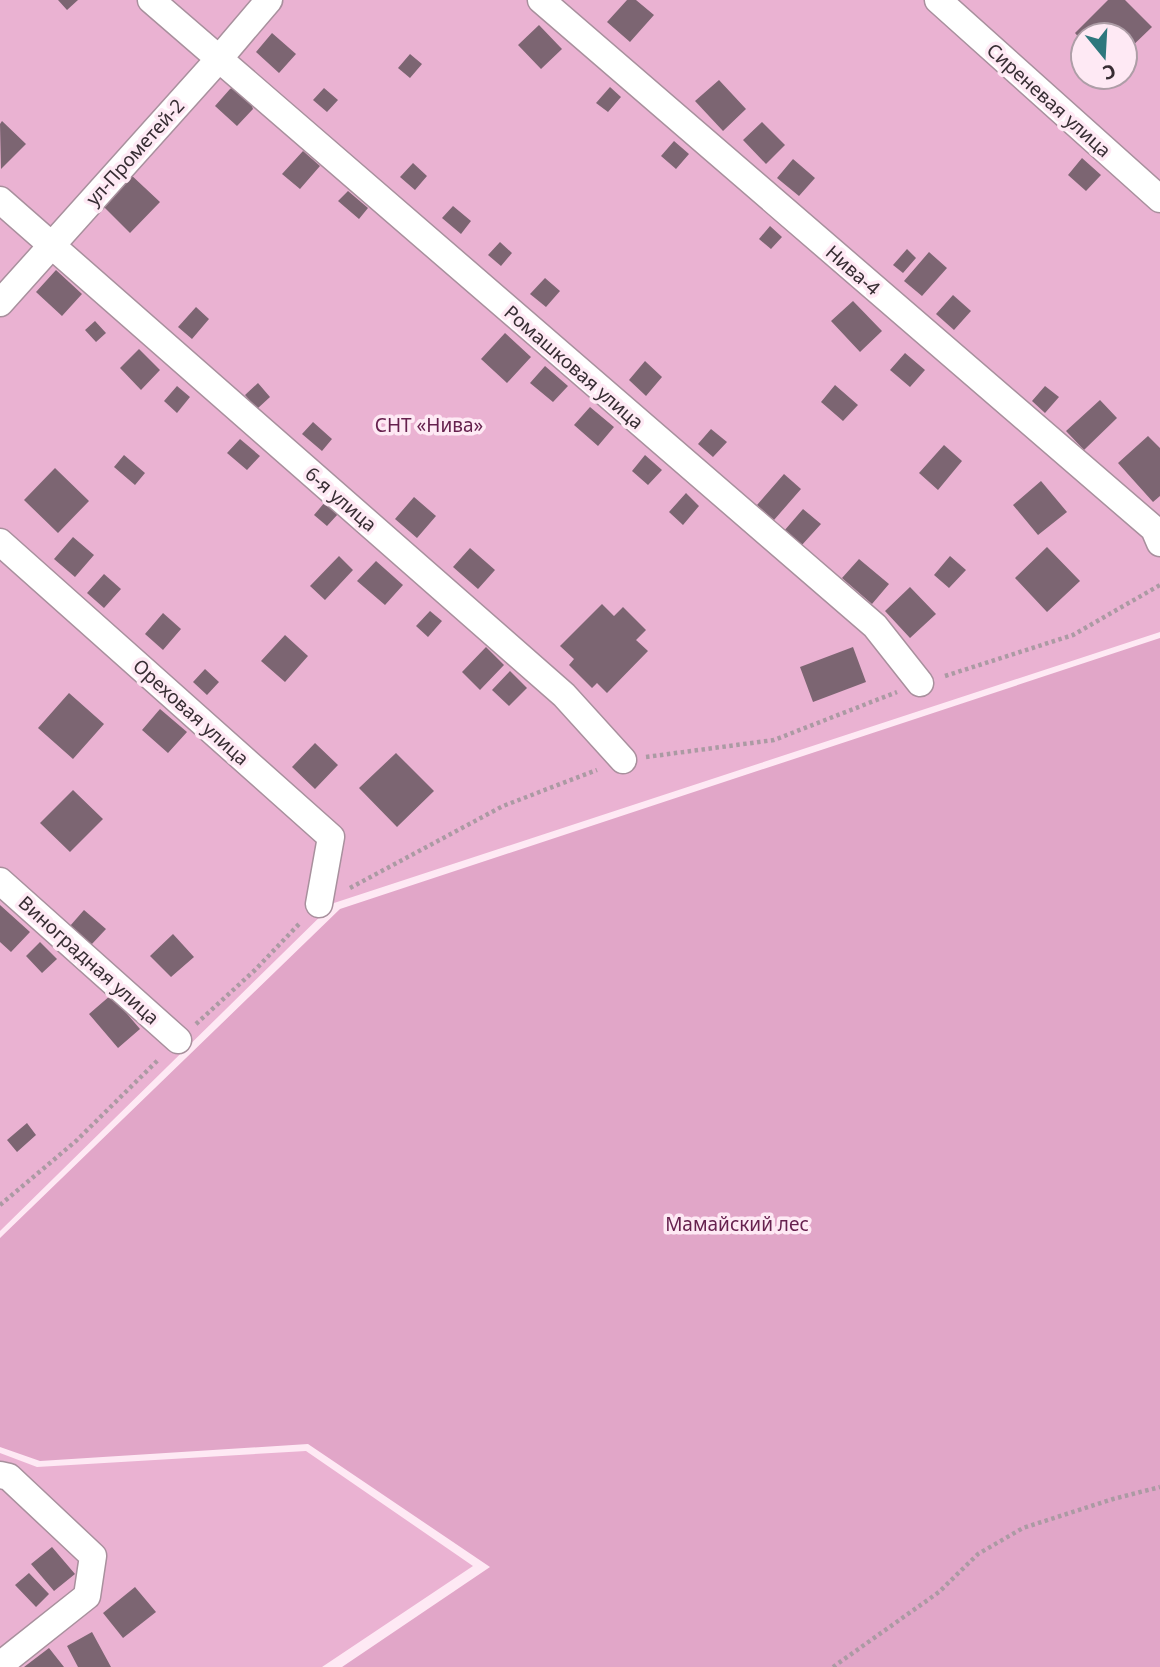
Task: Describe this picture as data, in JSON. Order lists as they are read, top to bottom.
{
  "streets": {
    "street": [
      "Сиреневая улица",
      "ул-Прометей-2",
      "Нива-4",
      "Ромашковая улица",
      "6-я улица",
      "Ореховая улица",
      "Виноградная улица"
    ]
  },
  "crossings": [
    ["ул-Прометей-2", "Ромашковая улица"],
    ["ул-Прометей-2", "6-я улица"]
  ],
  "parks": ["СНТ «Нива»", "Мамайский лес"],
  "north": "bottom"
}
